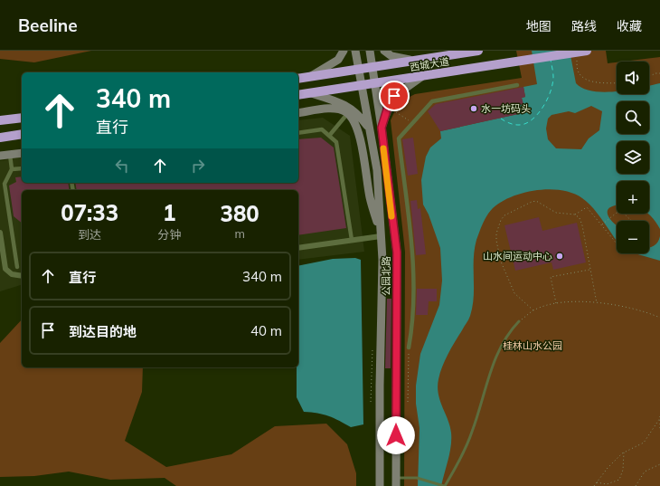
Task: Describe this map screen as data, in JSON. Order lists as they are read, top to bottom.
{
  "streets": {
    "highway": ["西城大道"],
    "main road": ["公园北路"]
  },
  "crossings": [
    ["西城大道", "公园北路"]
  ],
  "parks": ["桂林山水公园"],
  "places": ["水一坊码头", "山水间运动中心"],
  "page": {
    "header": "Beeline",
    "nav": ["地图", "路线", "收藏"],
    "map_buttons": ["+", "−"],
    "turn": ["340 m", "直行"],
    "eta": [
      "07:33",
      "到达",
      "1",
      "分钟",
      "380",
      "m"
    ],
    "list": [
      {
        "name": "直行",
        "value": "340 m"
      },
      {
        "name": "到达目的地",
        "value": "40 m"
      }
    ]
  }
}
